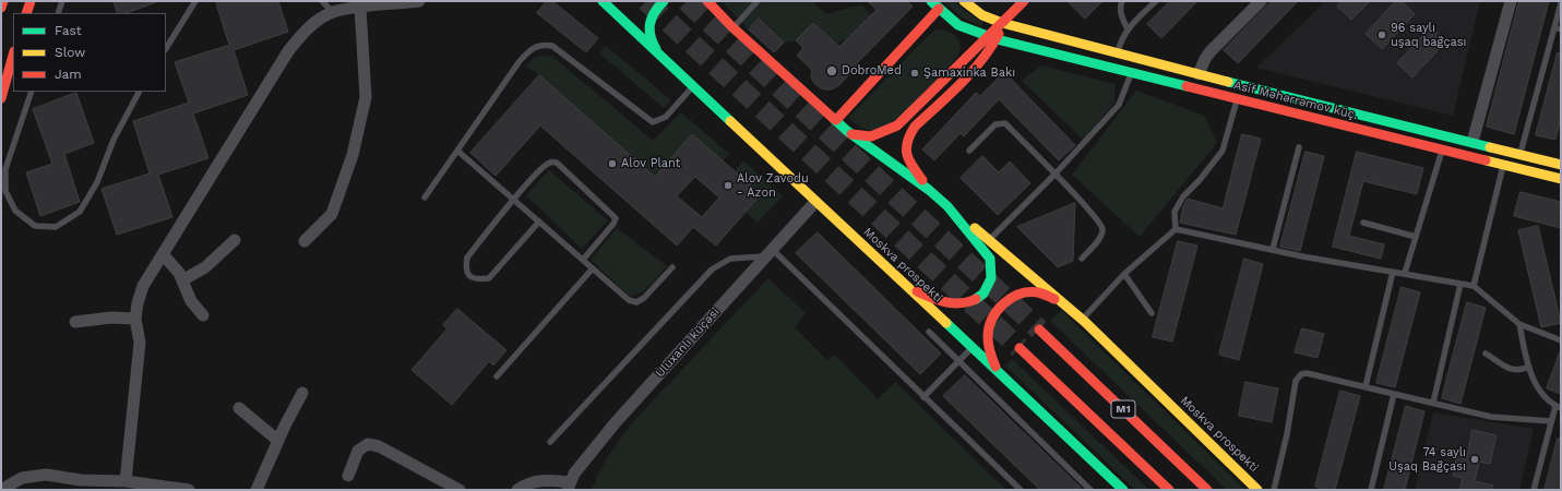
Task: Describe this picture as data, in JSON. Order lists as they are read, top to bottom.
{
  "streets": {
    "main road": ["Asif Məhərrəmov küç.", "Moskva prospekti", "M1"],
    "street": ["Uluxanlı küçəsi"]
  },
  "crossings": [
    ["Moskva prospekti", "Uluxanlı küçəsi"]
  ],
  "places": [
    "96 saylı uşaq bağçası",
    "DobroMed",
    "Şamaxinka Bakı",
    "Alov Plant",
    "Alov Zavodu - Azon",
    "74 saylı Uşaq Bağçası"
  ],
  "legend": ["Fast", "Slow", "Jam"]
}
